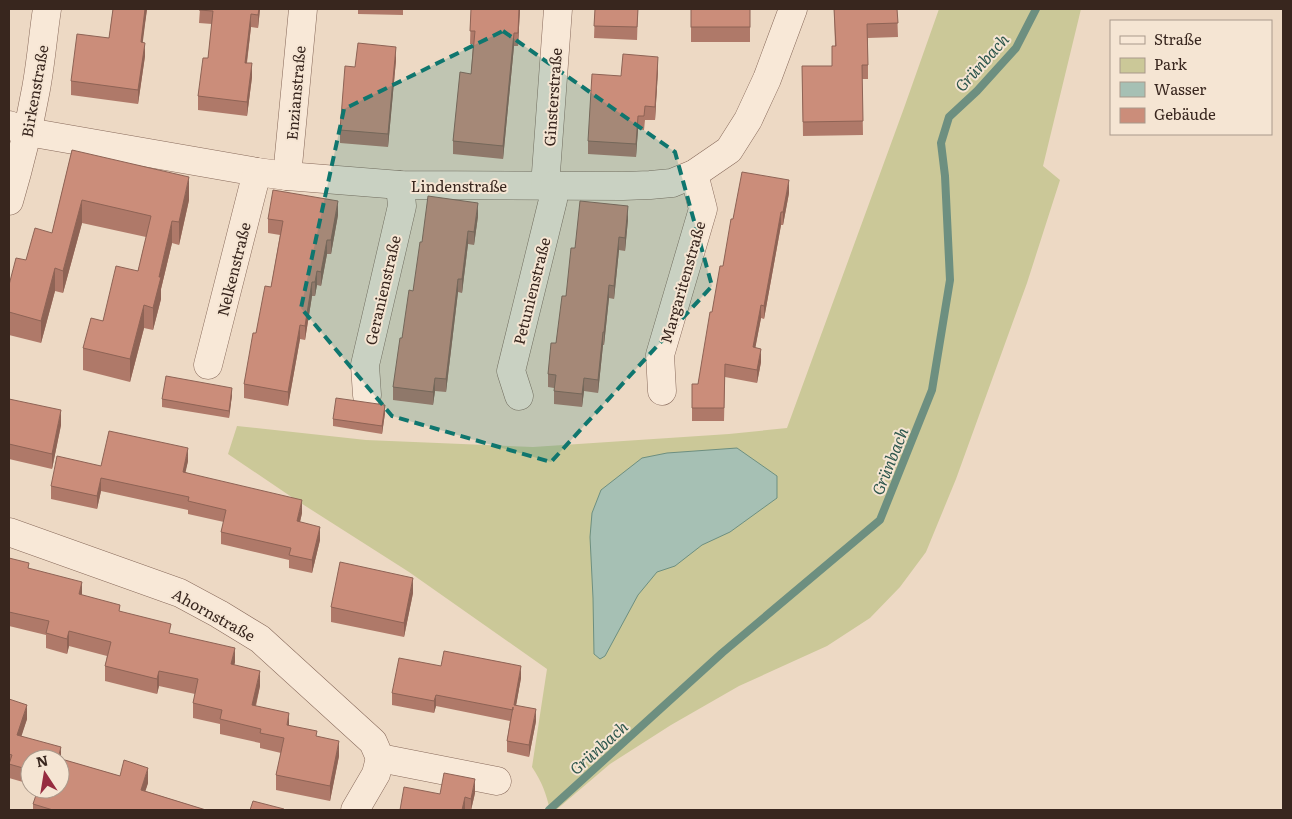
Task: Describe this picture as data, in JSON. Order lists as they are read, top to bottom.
{
  "streets": {
    "street": [
      "Birkenstraße",
      "Enzianstraße",
      "Ginsterstraße",
      "Lindenstraße",
      "Nelkenstraße",
      "Margaritenstraße",
      "Geranienstraße",
      "Petunienstraße",
      "Ahornstraße"
    ]
  },
  "crossings": [
    ["Birkenstraße", "Lindenstraße"],
    ["Enzianstraße", "Lindenstraße"],
    ["Ginsterstraße", "Lindenstraße"],
    ["Ginsterstraße", "Petunienstraße"],
    ["Lindenstraße", "Nelkenstraße"],
    ["Lindenstraße", "Margaritenstraße"],
    ["Lindenstraße", "Geranienstraße"],
    ["Lindenstraße", "Petunienstraße"]
  ],
  "water": ["Grünbach"],
  "legend": [
    "Straße",
    "Park",
    "Wasser",
    "Gebäude"
  ],
  "north": "top"
}
